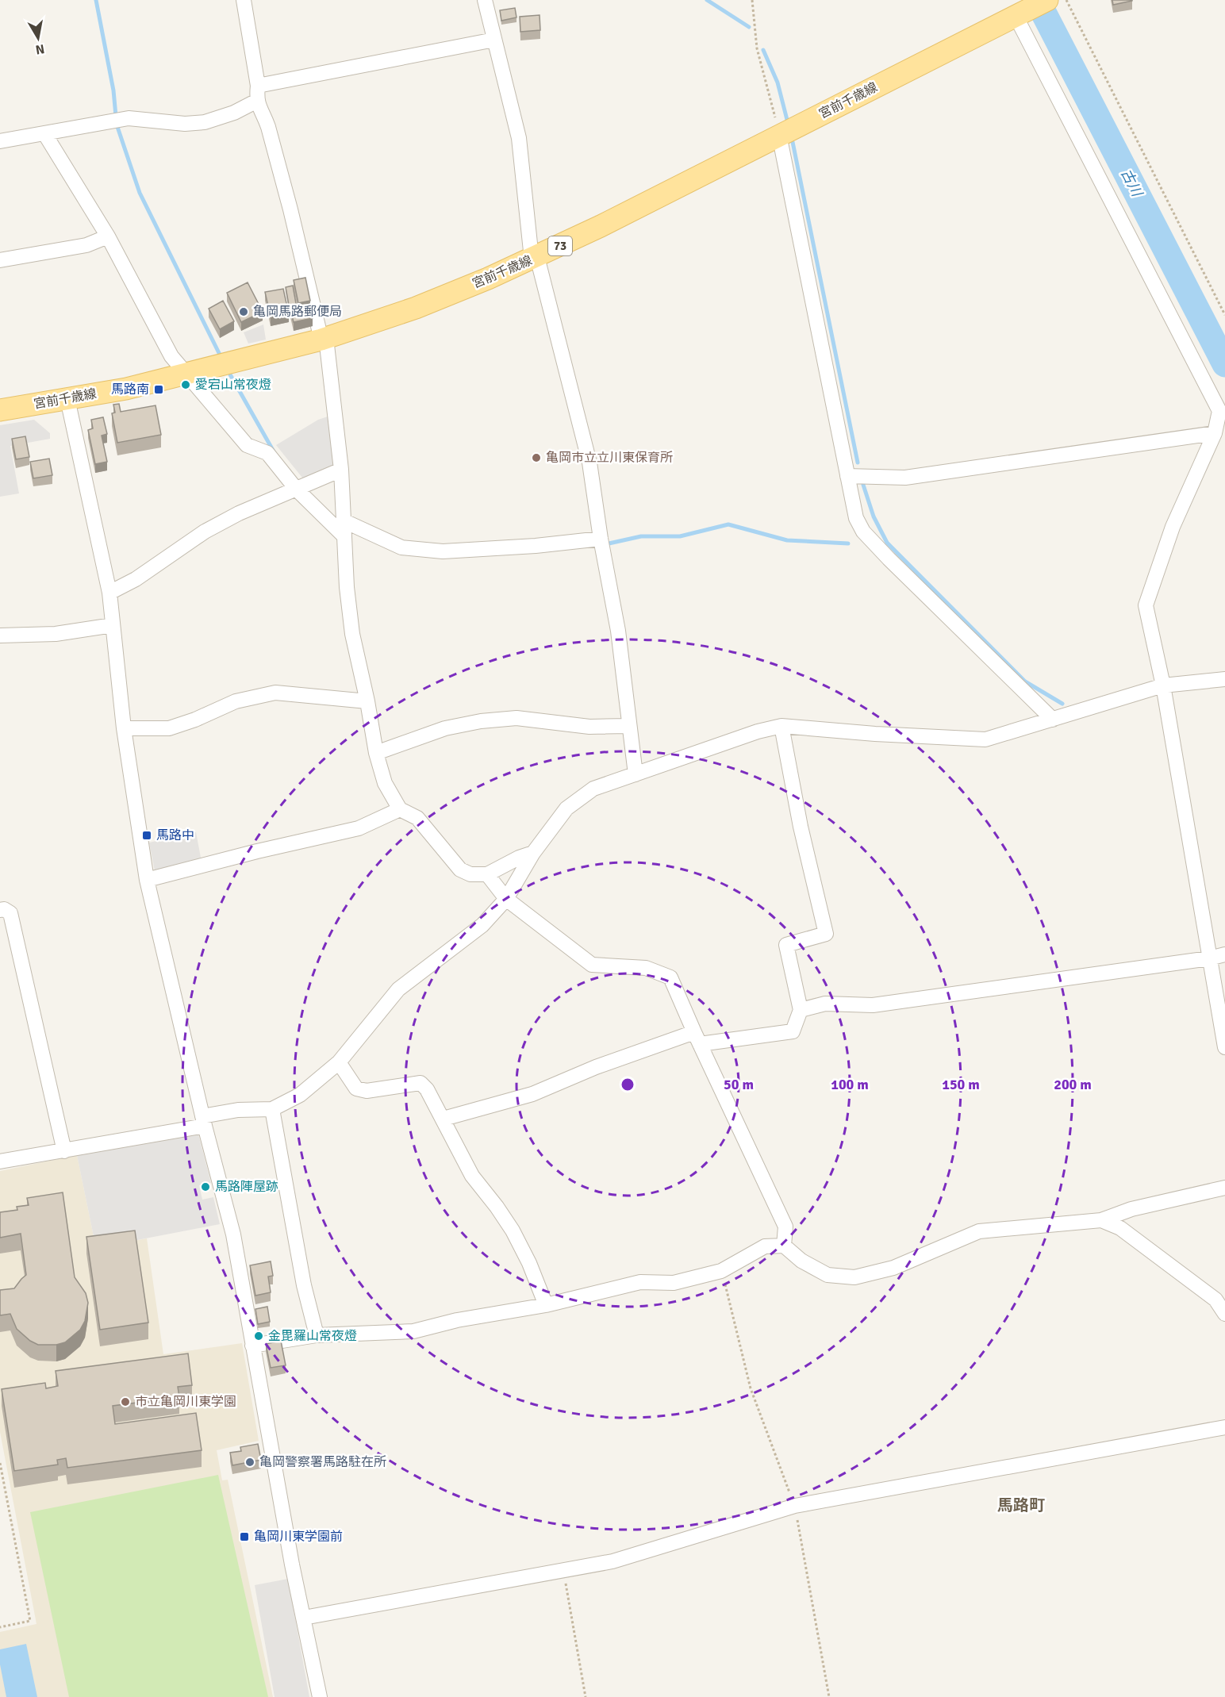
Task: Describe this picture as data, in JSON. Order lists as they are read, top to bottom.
{
  "streets": {
    "main road": ["宮前千歳線", "73"]
  },
  "districts": ["馬路町"],
  "water": ["古川"],
  "places": {
    "other": [
      "亀岡馬路郵便局",
      "愛宕山常夜燈",
      "亀岡市立立川東保育所",
      "馬路陣屋跡",
      "金毘羅山常夜燈",
      "市立亀岡川東学園",
      "亀岡警察署馬路駐在所"
    ],
    "transit": ["馬路南", "馬路中", "亀岡川東学園前"]
  },
  "north": "bottom",
  "rings": [
    "50 m",
    "100 m",
    "150 m",
    "200 m"
  ]
}
